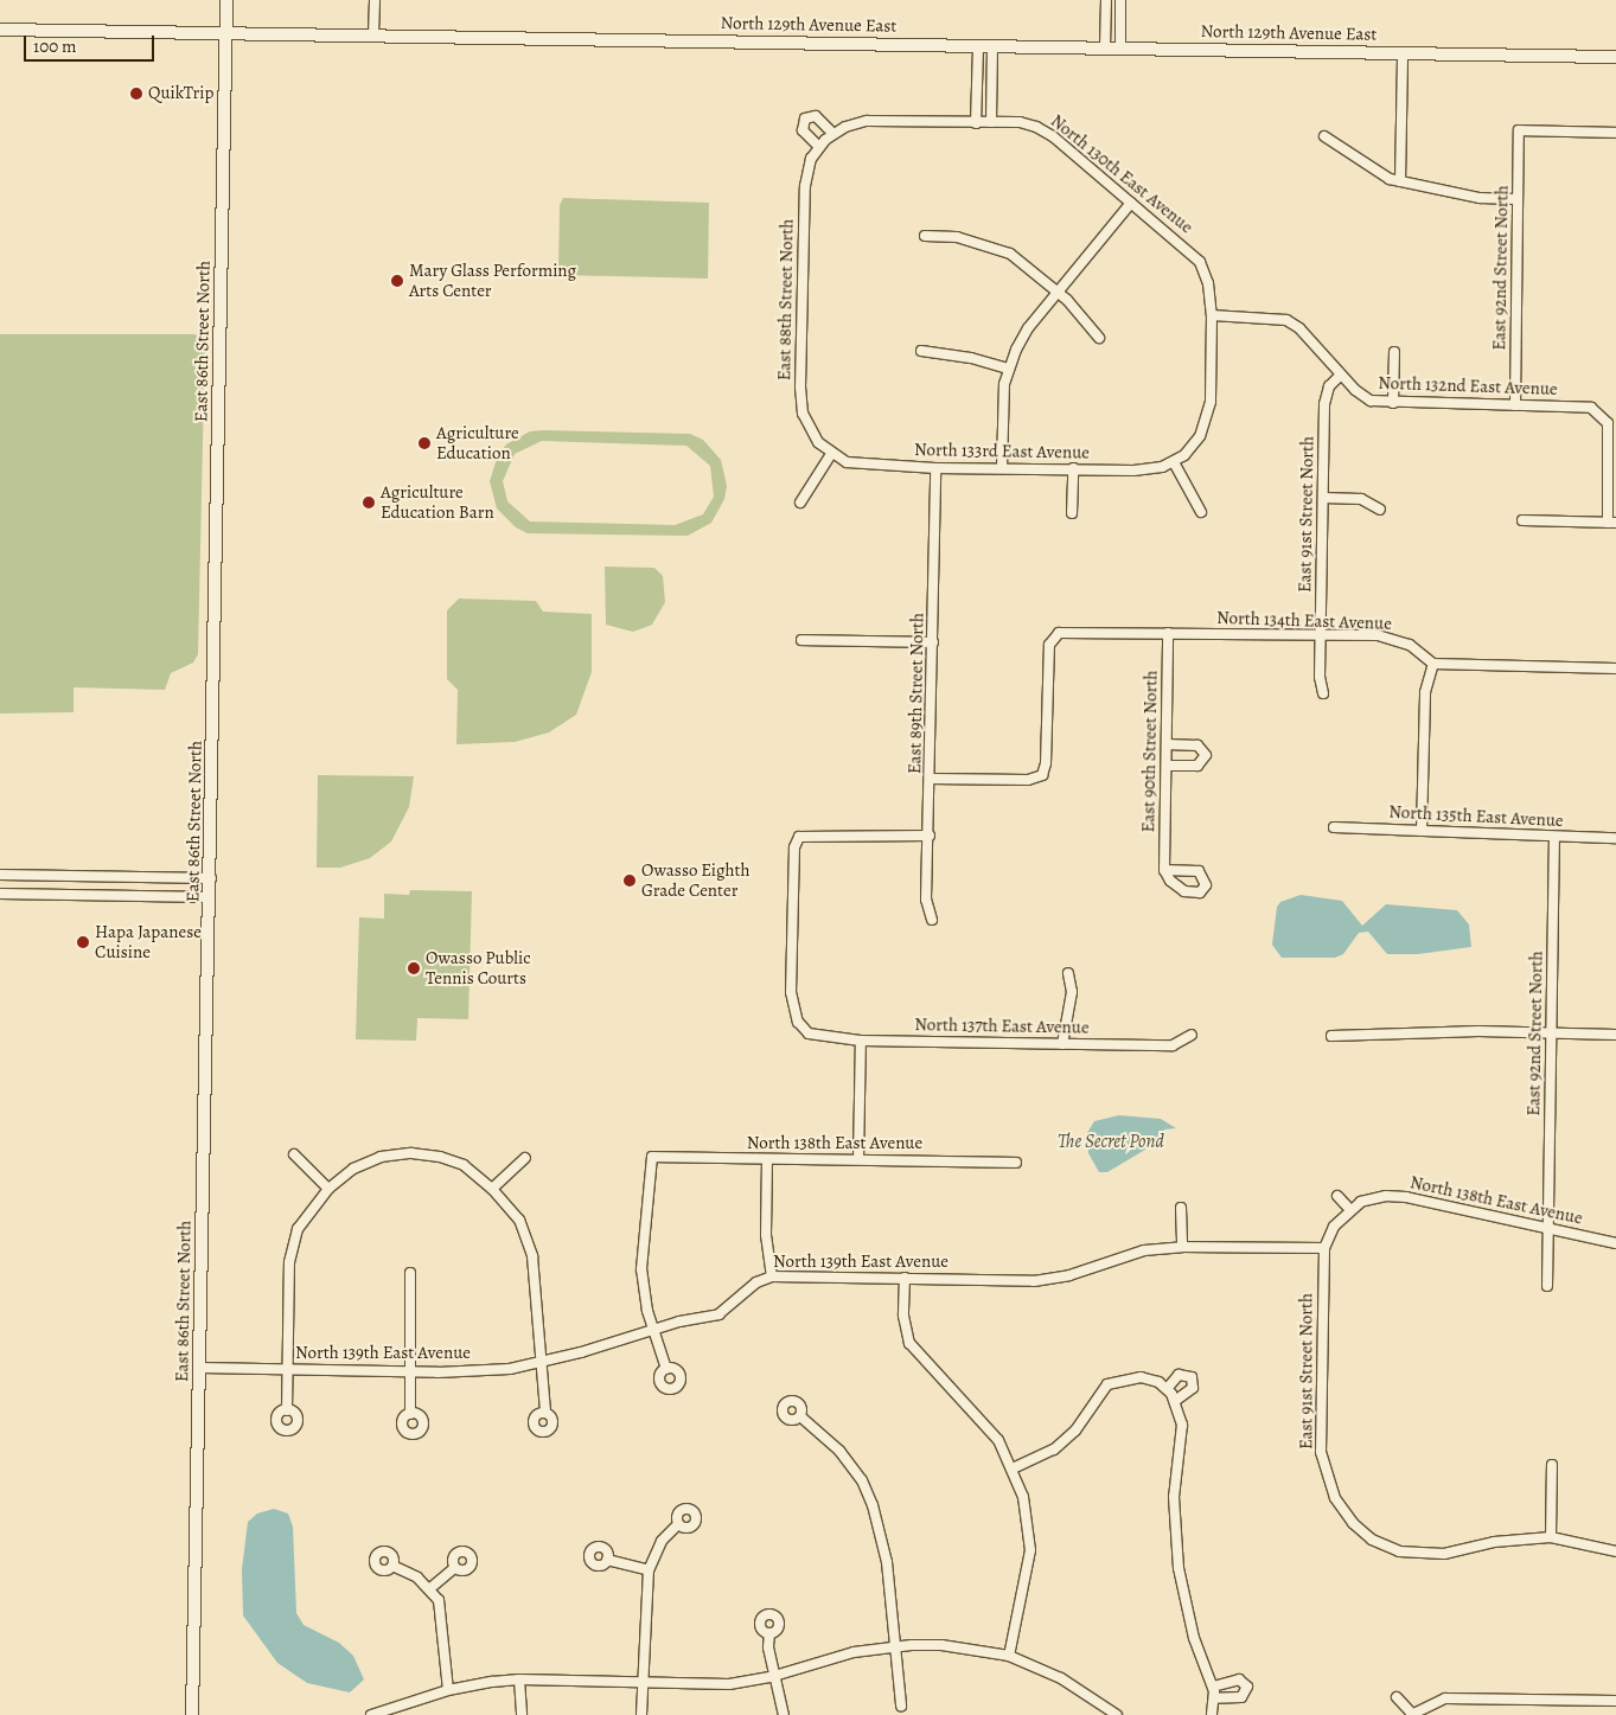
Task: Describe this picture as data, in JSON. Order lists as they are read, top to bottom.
{
  "streets": {
    "main road": ["North 129th Avenue East", "East 86th Street North"],
    "street": [
      "North 130th East Avenue",
      "East 92nd Street North",
      "East 88th Street North",
      "North 132nd East Avenue",
      "North 133rd East Avenue",
      "East 91st Street North",
      "North 134th East Avenue",
      "East 89th Street North",
      "East 90th Street North",
      "North 135th East Avenue",
      "North 137th East Avenue",
      "North 138th East Avenue",
      "North 139th East Avenue"
    ]
  },
  "crossings": [
    ["North 129th Avenue East", "East 86th Street North"],
    ["North 130th East Avenue", "East 88th Street North"],
    ["North 130th East Avenue", "North 132nd East Avenue"],
    ["East 92nd Street North", "North 132nd East Avenue"],
    ["East 92nd Street North", "North 135th East Avenue"],
    ["East 92nd Street North", "North 138th East Avenue"],
    ["East 88th Street North", "North 133rd East Avenue"],
    ["East 86th Street North", "North 139th East Avenue"],
    ["North 132nd East Avenue", "East 91st Street North"],
    ["North 133rd East Avenue", "East 89th Street North"],
    ["East 91st Street North", "North 134th East Avenue"],
    ["East 91st Street North", "North 138th East Avenue"],
    ["East 91st Street North", "North 139th East Avenue"],
    ["North 134th East Avenue", "East 89th Street North"],
    ["North 134th East Avenue", "East 90th Street North"],
    ["East 89th Street North", "North 137th East Avenue"],
    ["North 138th East Avenue", "North 139th East Avenue"]
  ],
  "water": ["The Secret Pond"],
  "places": [
    "QuikTrip",
    "Mary Glass Performing Arts Center",
    "Agriculture Education",
    "Agriculture Education Barn",
    "Owasso Eighth Grade Center",
    "Hapa Japanese Cuisine",
    "Owasso Public Tennis Courts"
  ],
  "scale_bar": "100 m"
}
